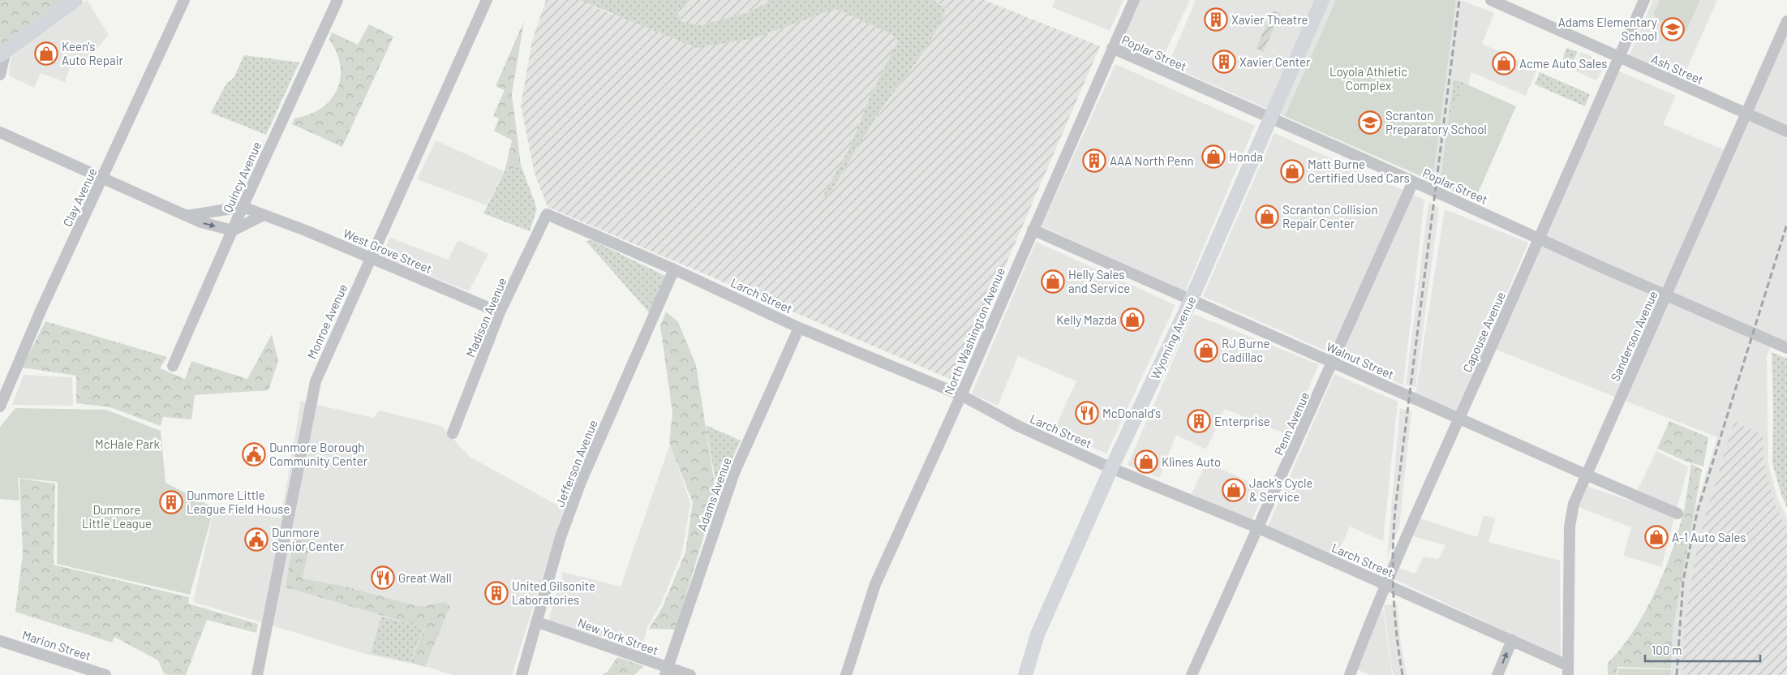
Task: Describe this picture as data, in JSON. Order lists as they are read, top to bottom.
{
  "streets": {
    "main road": ["Wyoming Avenue"],
    "street": [
      "Poplar Street",
      "Ash Street",
      "Quincy Avenue",
      "Clay Avenue",
      "West Grove Street",
      "Larch Street",
      "Madison Avenue",
      "Monroe Avenue",
      "North Washington Avenue",
      "Capouse Avenue",
      "Sanderson Avenue",
      "Walnut Street",
      "Penn Avenue",
      "Jefferson Avenue",
      "Adams Avenue",
      "New York Street",
      "Marion Street"
    ]
  },
  "crossings": [
    ["Poplar Street", "North Washington Avenue"],
    ["Poplar Street", "Capouse Avenue"],
    ["Poplar Street", "Sanderson Avenue"],
    ["Poplar Street", "Wyoming Avenue"],
    ["Poplar Street", "Penn Avenue"],
    ["Ash Street", "Capouse Avenue"],
    ["Ash Street", "Sanderson Avenue"],
    ["Quincy Avenue", "West Grove Street"],
    ["West Grove Street", "Madison Avenue"],
    ["West Grove Street", "Monroe Avenue"],
    ["Larch Street", "Madison Avenue"],
    ["Larch Street", "North Washington Avenue"],
    ["Larch Street", "Capouse Avenue"],
    ["Larch Street", "Sanderson Avenue"],
    ["Larch Street", "Wyoming Avenue"],
    ["Larch Street", "Penn Avenue"],
    ["Larch Street", "Jefferson Avenue"],
    ["Larch Street", "Adams Avenue"],
    ["North Washington Avenue", "Walnut Street"],
    ["Capouse Avenue", "Walnut Street"],
    ["Sanderson Avenue", "Walnut Street"],
    ["Wyoming Avenue", "Walnut Street"],
    ["Walnut Street", "Penn Avenue"],
    ["Jefferson Avenue", "New York Street"],
    ["Adams Avenue", "New York Street"]
  ],
  "parks": ["Loyola Athletic Complex", "McHale Park", "Dunmore Little League"],
  "places": {
    "building": [
      "Xavier Theatre",
      "Xavier Center",
      "AAA North Penn",
      "Enterprise",
      "Dunmore Little League Field House",
      "United Gilsonite Laboratories"
    ],
    "school or university": ["Adams Elementary School", "Scranton Preparatory School"],
    "shop": [
      "Keen's Auto Repair",
      "Acme Auto Sales",
      "Honda",
      "Matt Burne Certified Used Cars",
      "Scranton Collision Repair Center",
      "Helly Sales and Service",
      "Kelly Mazda",
      "RJ Burne Cadillac",
      "Klines Auto",
      "Jack's Cycle & Service",
      "A-1 Auto Sales"
    ],
    "restaurant": ["McDonald's", "Great Wall"],
    "public building": ["Dunmore Borough Community Center", "Dunmore Senior Center"]
  },
  "scale_bar": "100 m"
}
